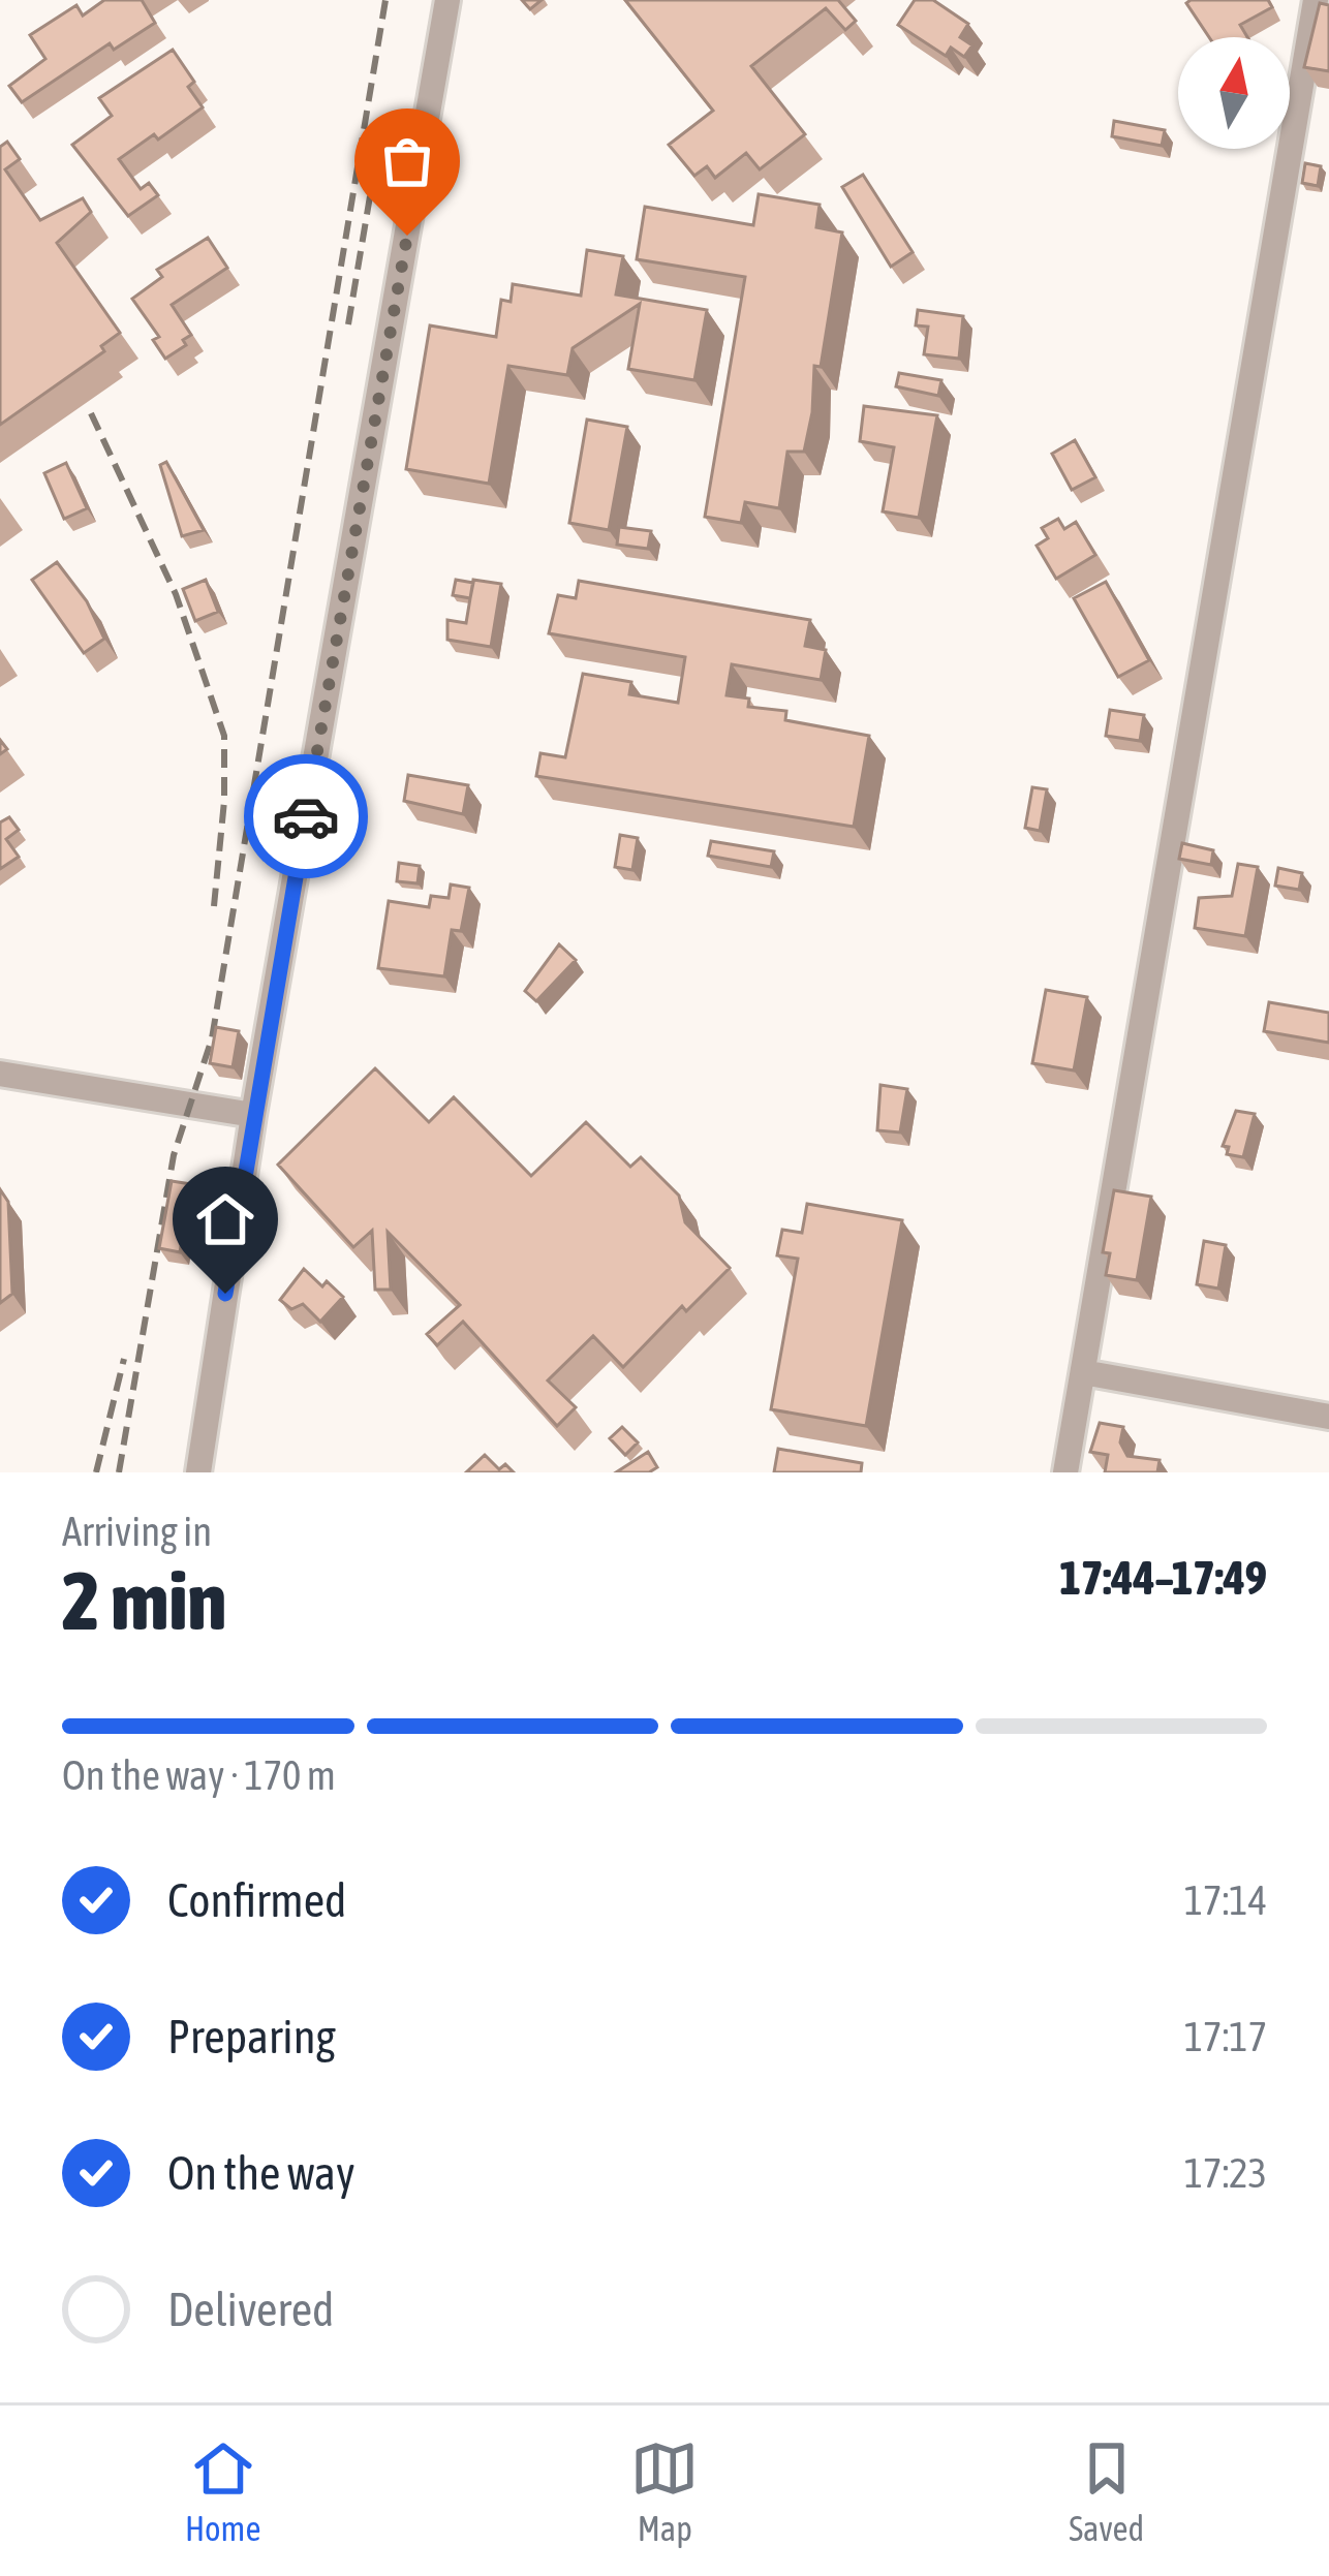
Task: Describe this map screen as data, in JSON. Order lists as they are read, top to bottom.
{
  "north": "top",
  "page": {
    "heading": ["2 min", "Arriving in", "17:44–17:49"],
    "bar": "On the way · 170 m",
    "list": [
      ["Confirmed", "17:14"],
      ["Preparing", "17:17"],
      ["On the way", "17:23"],
      "Delivered"
    ],
    "tabs": ["Home", "Map", "Saved"]
  }
}
